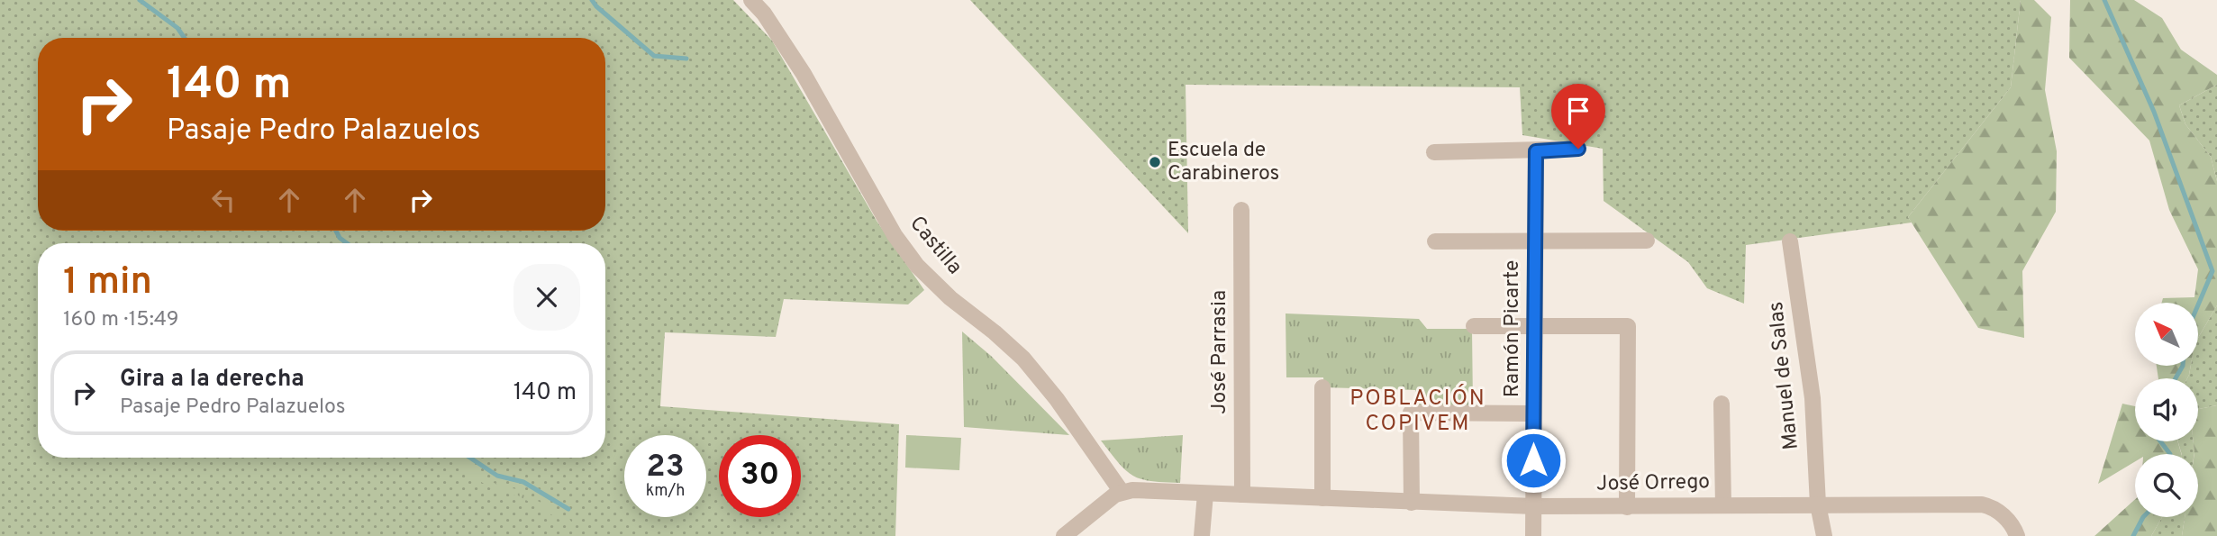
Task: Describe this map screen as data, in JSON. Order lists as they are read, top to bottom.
{
  "streets": {
    "street": [
      "Castilla",
      "Ramón Picarte",
      "José Parrasia",
      "Manuel de Salas",
      "José Orrego"
    ]
  },
  "crossings": [
    ["Castilla", "José Orrego"],
    ["Ramón Picarte", "José Orrego"],
    ["José Parrasia", "José Orrego"],
    ["Manuel de Salas", "José Orrego"]
  ],
  "districts": ["POBLACIÓN COPIVEM"],
  "places": ["Escuela de Carabineros"],
  "north": "top left",
  "page": {
    "turn": ["140 m", "Pasaje Pedro Palazuelos"],
    "heading": ["1 min", "160 m · 15:49"],
    "list": [
      {
        "name": "Gira a la derecha",
        "note": "Pasaje Pedro Palazuelos",
        "value": "140 m"
      }
    ],
    "speed": "23 km/h",
    "limit": "30"
  }
}
